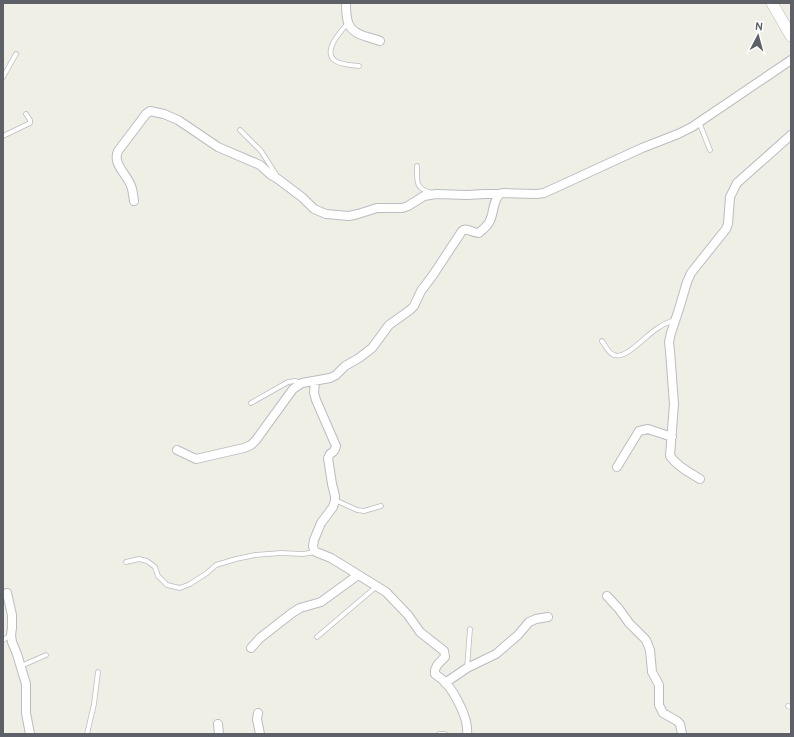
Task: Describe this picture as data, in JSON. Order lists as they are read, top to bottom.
{
  "north": "top"
}
